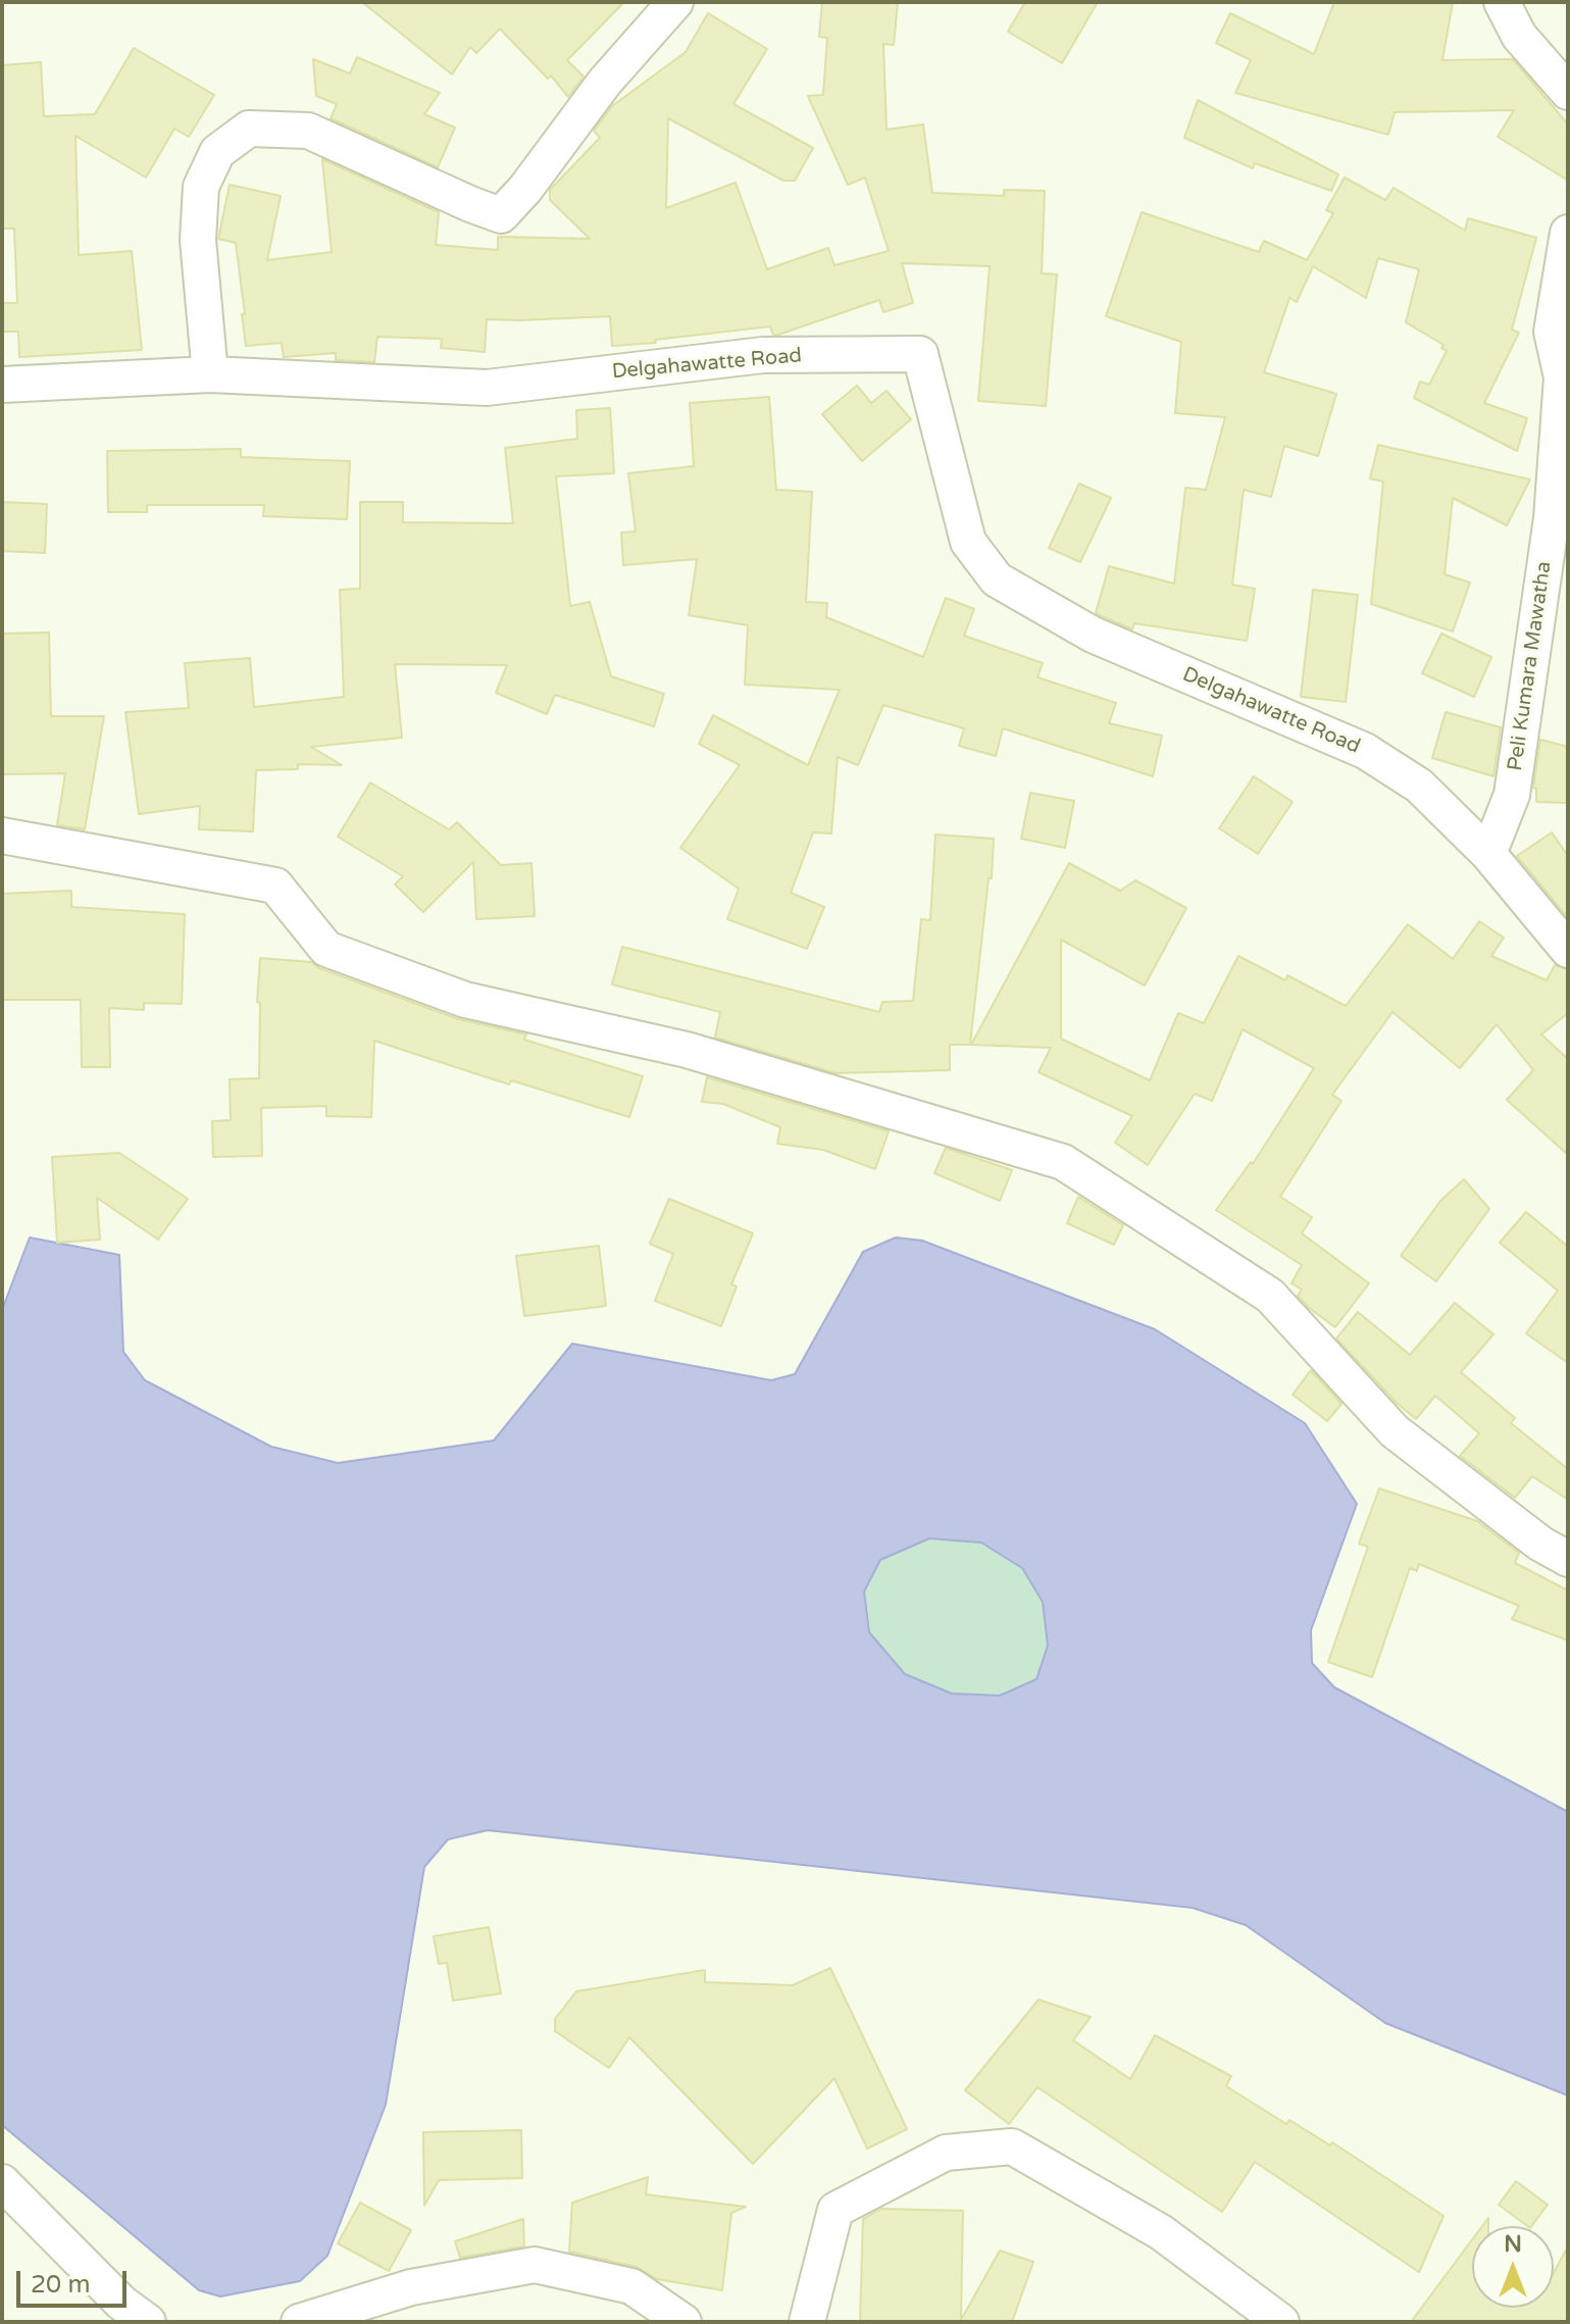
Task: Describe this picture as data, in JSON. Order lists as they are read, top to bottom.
{
  "streets": {
    "street": ["Delgahawatte Road", "Peli Kumara Mawatha"]
  },
  "crossings": [
    ["Delgahawatte Road", "Peli Kumara Mawatha"]
  ],
  "scale_bar": "20 m",
  "north": "top"
}
